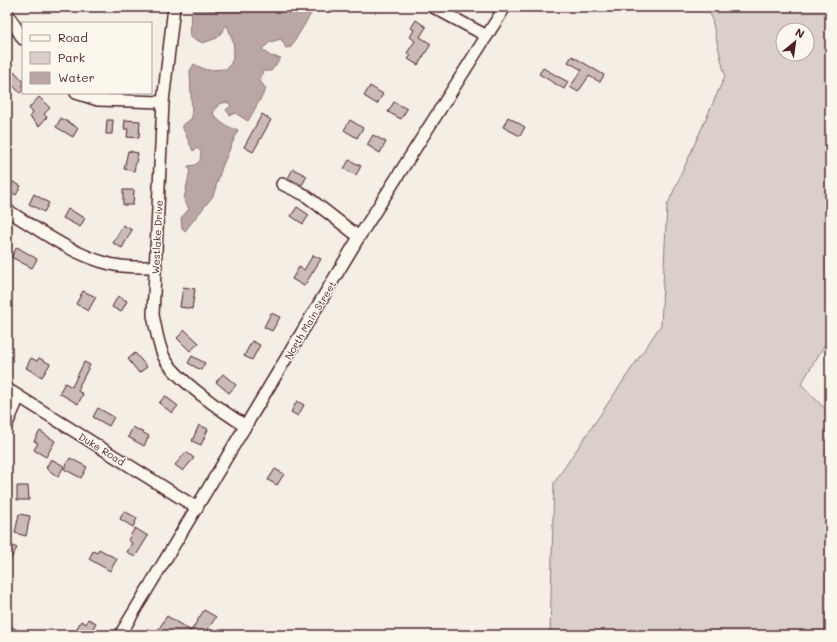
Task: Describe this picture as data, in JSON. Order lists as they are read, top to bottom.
{
  "streets": {
    "street": ["Westlake Drive", "North Main Street", "Duke Road"]
  },
  "crossings": [
    ["Westlake Drive", "North Main Street"],
    ["North Main Street", "Duke Road"]
  ],
  "legend": ["Road", "Park", "Water"],
  "north": "top right"
}
